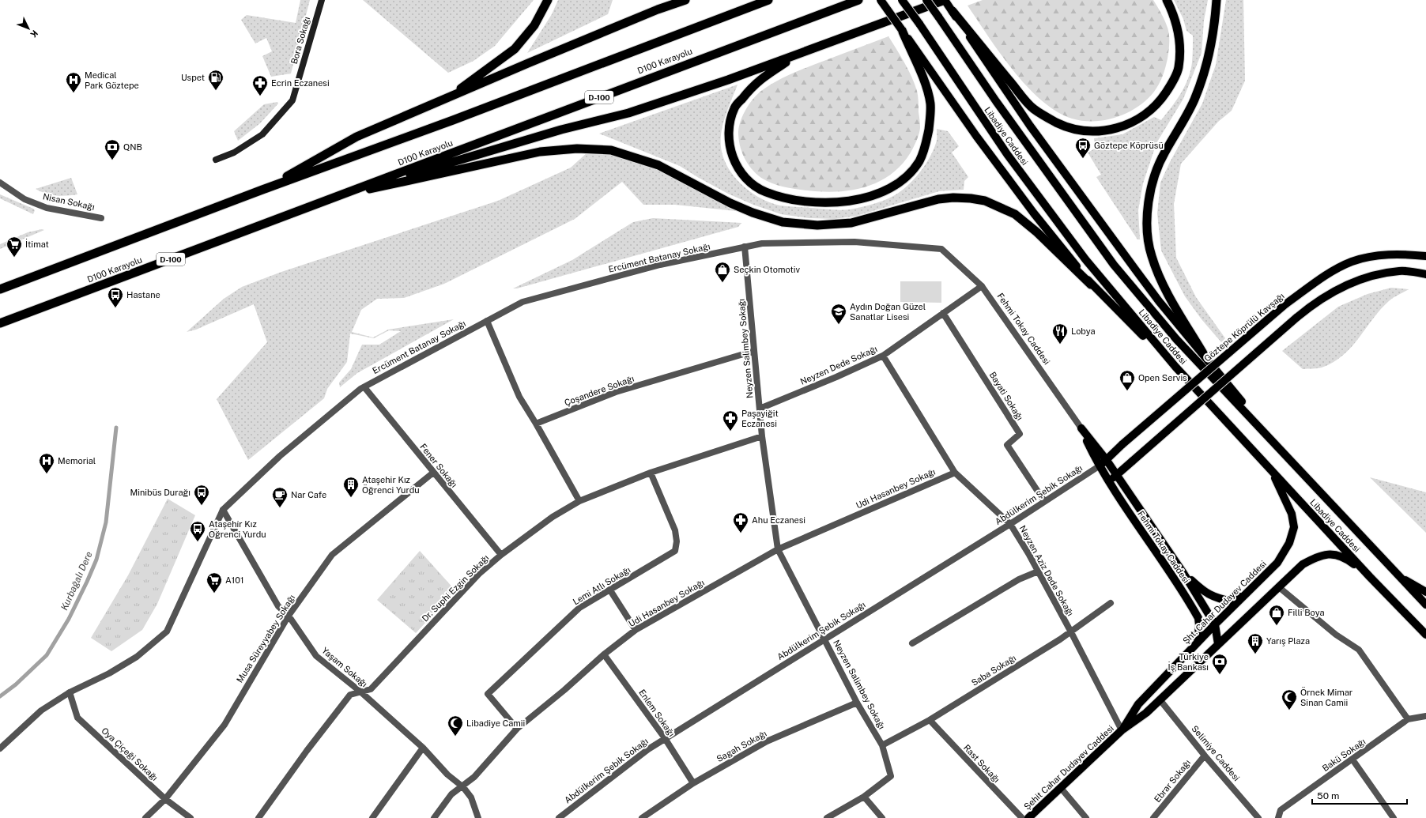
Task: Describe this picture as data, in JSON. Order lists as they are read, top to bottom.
{
  "streets": {
    "highway": ["D100 Karayolu", "D-100"],
    "main road": [
      "Bora Sokağı",
      "Libadiye Caddesi",
      "Göztepe Köprülü Kavşağı",
      "Fehmi Tokay Caddesi",
      "Şht. Cahar Dudayev Caddesi",
      "Şehit Cahar Dudayev Caddesi"
    ],
    "street": [
      "Nisan Sokağı",
      "Ercüment Batanay Sokağı",
      "Neyzen Salimbey Sokağı",
      "Neyzen Dede Sokağı",
      "Çoşandere Sokağı",
      "Bayati Sokağı",
      "Fener Sokağı",
      "Udi Hasanbey Sokağı",
      "Abdülkerim Şebik Sokağı",
      "Neyzen Aziz Dede Sokağı",
      "Lemi Atlı Sokağı",
      "Dr. Suphi Ezgin Sokağı",
      "Musa Süreyyabey Sokağı",
      "Yaşam Sokağı",
      "Saba Sokağı",
      "Enlem Sokağı",
      "Sagah Sokağı",
      "Selimiye Caddesi",
      "Oya Çiçeği Sokağı",
      "Bakü Sokağı",
      "Rast Sokağı",
      "Ebrar Sokağı"
    ]
  },
  "crossings": [
    ["Libadiye Caddesi", "Şht. Cahar Dudayev Caddesi"],
    ["Ercüment Batanay Sokağı", "Fehmi Tokay Caddesi"],
    ["Ercüment Batanay Sokağı", "Neyzen Salimbey Sokağı"],
    ["Ercüment Batanay Sokağı", "Neyzen Dede Sokağı"],
    ["Ercüment Batanay Sokağı", "Fener Sokağı"],
    ["Ercüment Batanay Sokağı", "Yaşam Sokağı"],
    ["Ercüment Batanay Sokağı", "Oya Çiçeği Sokağı"],
    ["Göztepe Köprülü Kavşağı", "Fehmi Tokay Caddesi"],
    ["Göztepe Köprülü Kavşağı", "Abdülkerim Şebik Sokağı"],
    ["Fehmi Tokay Caddesi", "Neyzen Dede Sokağı"],
    ["Fehmi Tokay Caddesi", "Abdülkerim Şebik Sokağı"],
    ["Fehmi Tokay Caddesi", "Şht. Cahar Dudayev Caddesi"],
    ["Neyzen Salimbey Sokağı", "Neyzen Dede Sokağı"],
    ["Neyzen Salimbey Sokağı", "Çoşandere Sokağı"],
    ["Neyzen Salimbey Sokağı", "Udi Hasanbey Sokağı"],
    ["Neyzen Salimbey Sokağı", "Abdülkerim Şebik Sokağı"],
    ["Neyzen Salimbey Sokağı", "Dr. Suphi Ezgin Sokağı"],
    ["Neyzen Salimbey Sokağı", "Saba Sokağı"],
    ["Neyzen Salimbey Sokağı", "Sagah Sokağı"],
    ["Neyzen Dede Sokağı", "Bayati Sokağı"],
    ["Neyzen Dede Sokağı", "Neyzen Aziz Dede Sokağı"],
    ["Bayati Sokağı", "Abdülkerim Şebik Sokağı"],
    ["Fener Sokağı", "Dr. Suphi Ezgin Sokağı"],
    ["Fener Sokağı", "Musa Süreyyabey Sokağı"],
    ["Udi Hasanbey Sokağı", "Neyzen Aziz Dede Sokağı"],
    ["Udi Hasanbey Sokağı", "Lemi Atlı Sokağı"],
    ["Udi Hasanbey Sokağı", "Yaşam Sokağı"],
    ["Udi Hasanbey Sokağı", "Enlem Sokağı"],
    ["Abdülkerim Şebik Sokağı", "Neyzen Aziz Dede Sokağı"],
    ["Abdülkerim Şebik Sokağı", "Enlem Sokağı"],
    ["Neyzen Aziz Dede Sokağı", "Şht. Cahar Dudayev Caddesi"],
    ["Neyzen Aziz Dede Sokağı", "Saba Sokağı"],
    ["Neyzen Aziz Dede Sokağı", "Şehit Cahar Dudayev Caddesi"],
    ["Lemi Atlı Sokağı", "Dr. Suphi Ezgin Sokağı"],
    ["Dr. Suphi Ezgin Sokağı", "Yaşam Sokağı"],
    ["Şht. Cahar Dudayev Caddesi", "Şehit Cahar Dudayev Caddesi"],
    ["Musa Süreyyabey Sokağı", "Yaşam Sokağı"],
    ["Musa Süreyyabey Sokağı", "Oya Çiçeği Sokağı"],
    ["Saba Sokağı", "Rast Sokağı"],
    ["Enlem Sokağı", "Sagah Sokağı"],
    ["Selimiye Caddesi", "Ebrar Sokağı"]
  ],
  "water": ["Kurbağalı Dere"],
  "places": {
    "fuel station": ["Uspet"],
    "hospital": ["Medical Park Göztepe", "Memorial"],
    "pharmacy": ["Ecrin Eczanesi", "Paşayiğit Eczanesi", "Ahu Eczanesi"],
    "bus stop": [
      "Göztepe Köprüsü",
      "Hastane",
      "Minibüs Durağı",
      "Ataşehi̇r Kız Öğrenci̇ Yurdu"
    ],
    "bank": ["QNB", "Türkiye İş Bankası"],
    "supermarket": ["İtimat", "A101"],
    "shop": ["Seçkin Otomotiv", "Open Servis", "Filli Boya"],
    "school or university": ["Aydın Doğan Güzel Sanatlar Lisesi"],
    "restaurant": ["Lobya"],
    "building": ["Ataşehir Kız Öğrenci Yurdu", "Yarış Plaza"],
    "cafe": ["Nar Cafe"],
    "mosque": ["Örnek Mimar Sinan Camii", "Libadiye Camii"]
  },
  "scale_bar": "50 m",
  "north": "bottom right"
}
